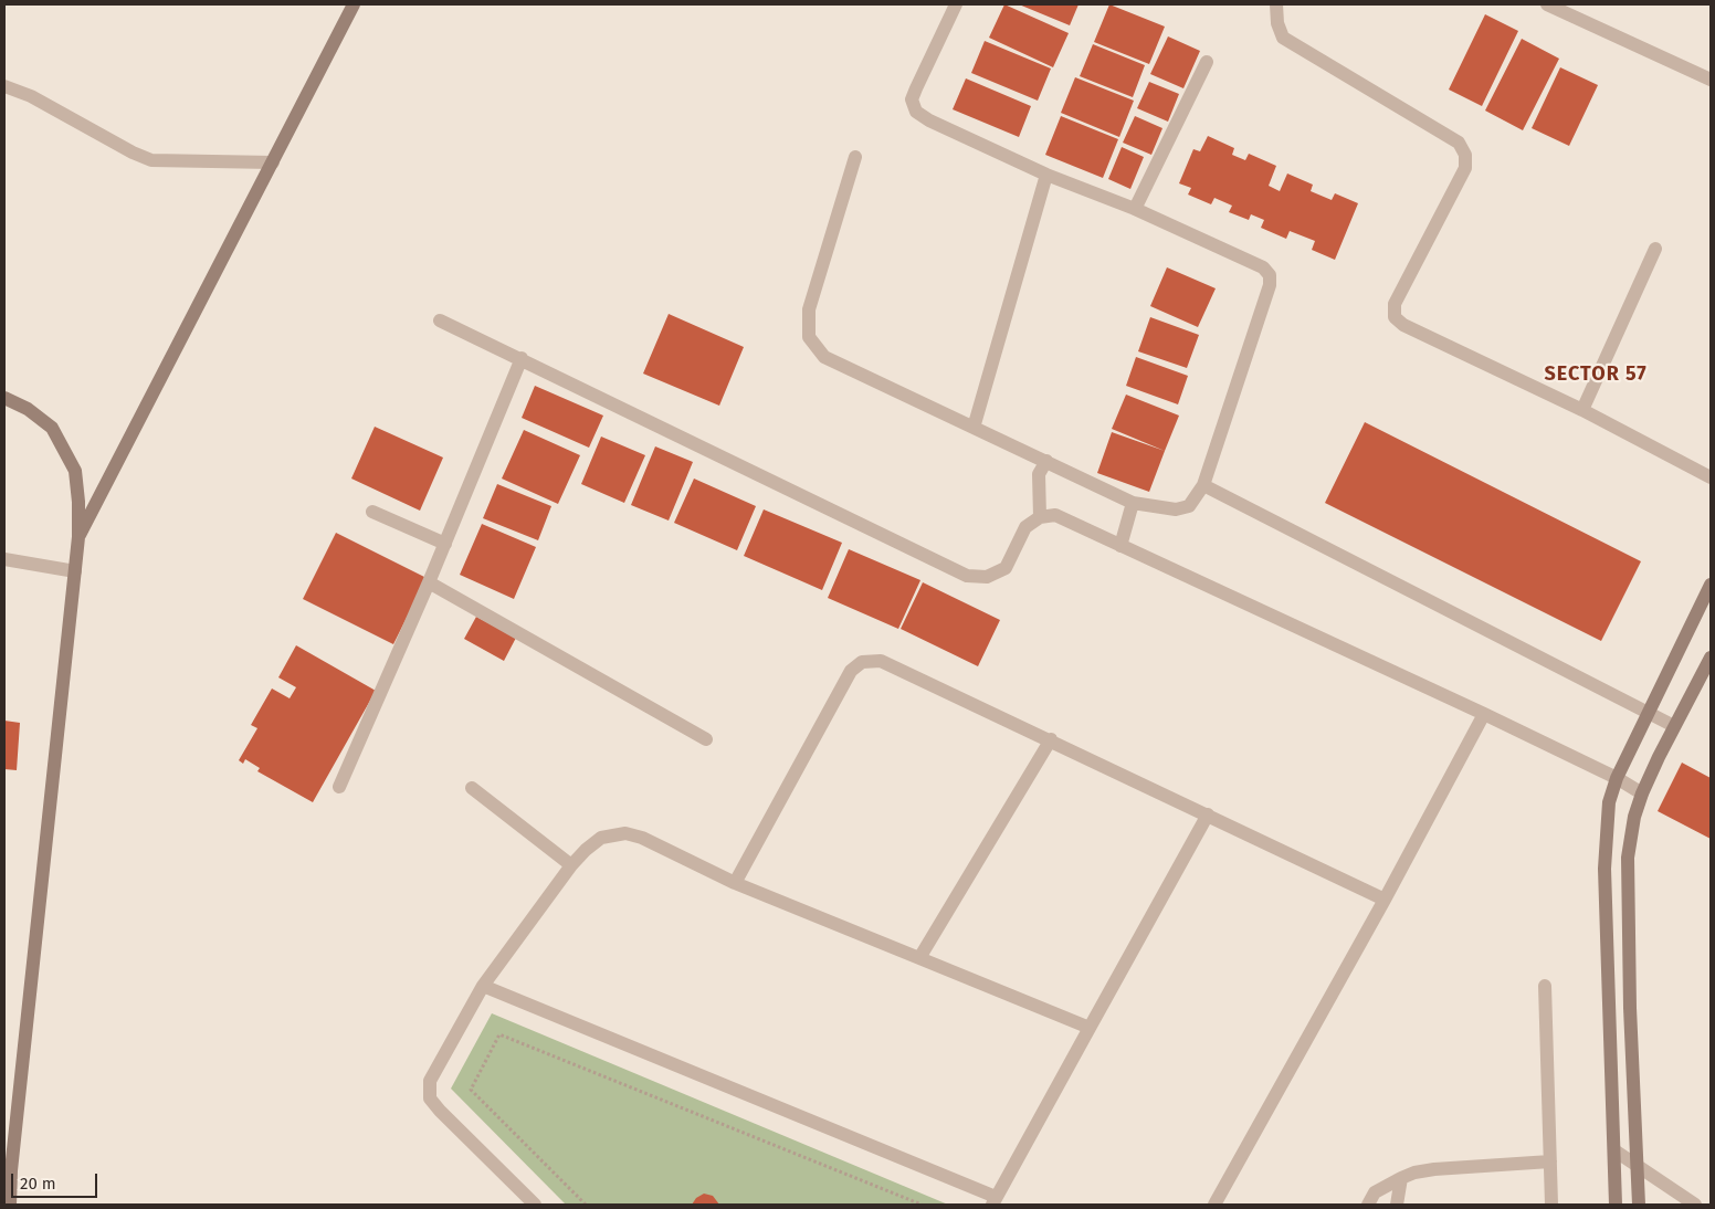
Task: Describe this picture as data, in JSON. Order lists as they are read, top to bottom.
{
  "districts": ["SECTOR 57"],
  "scale_bar": "20 m"
}
